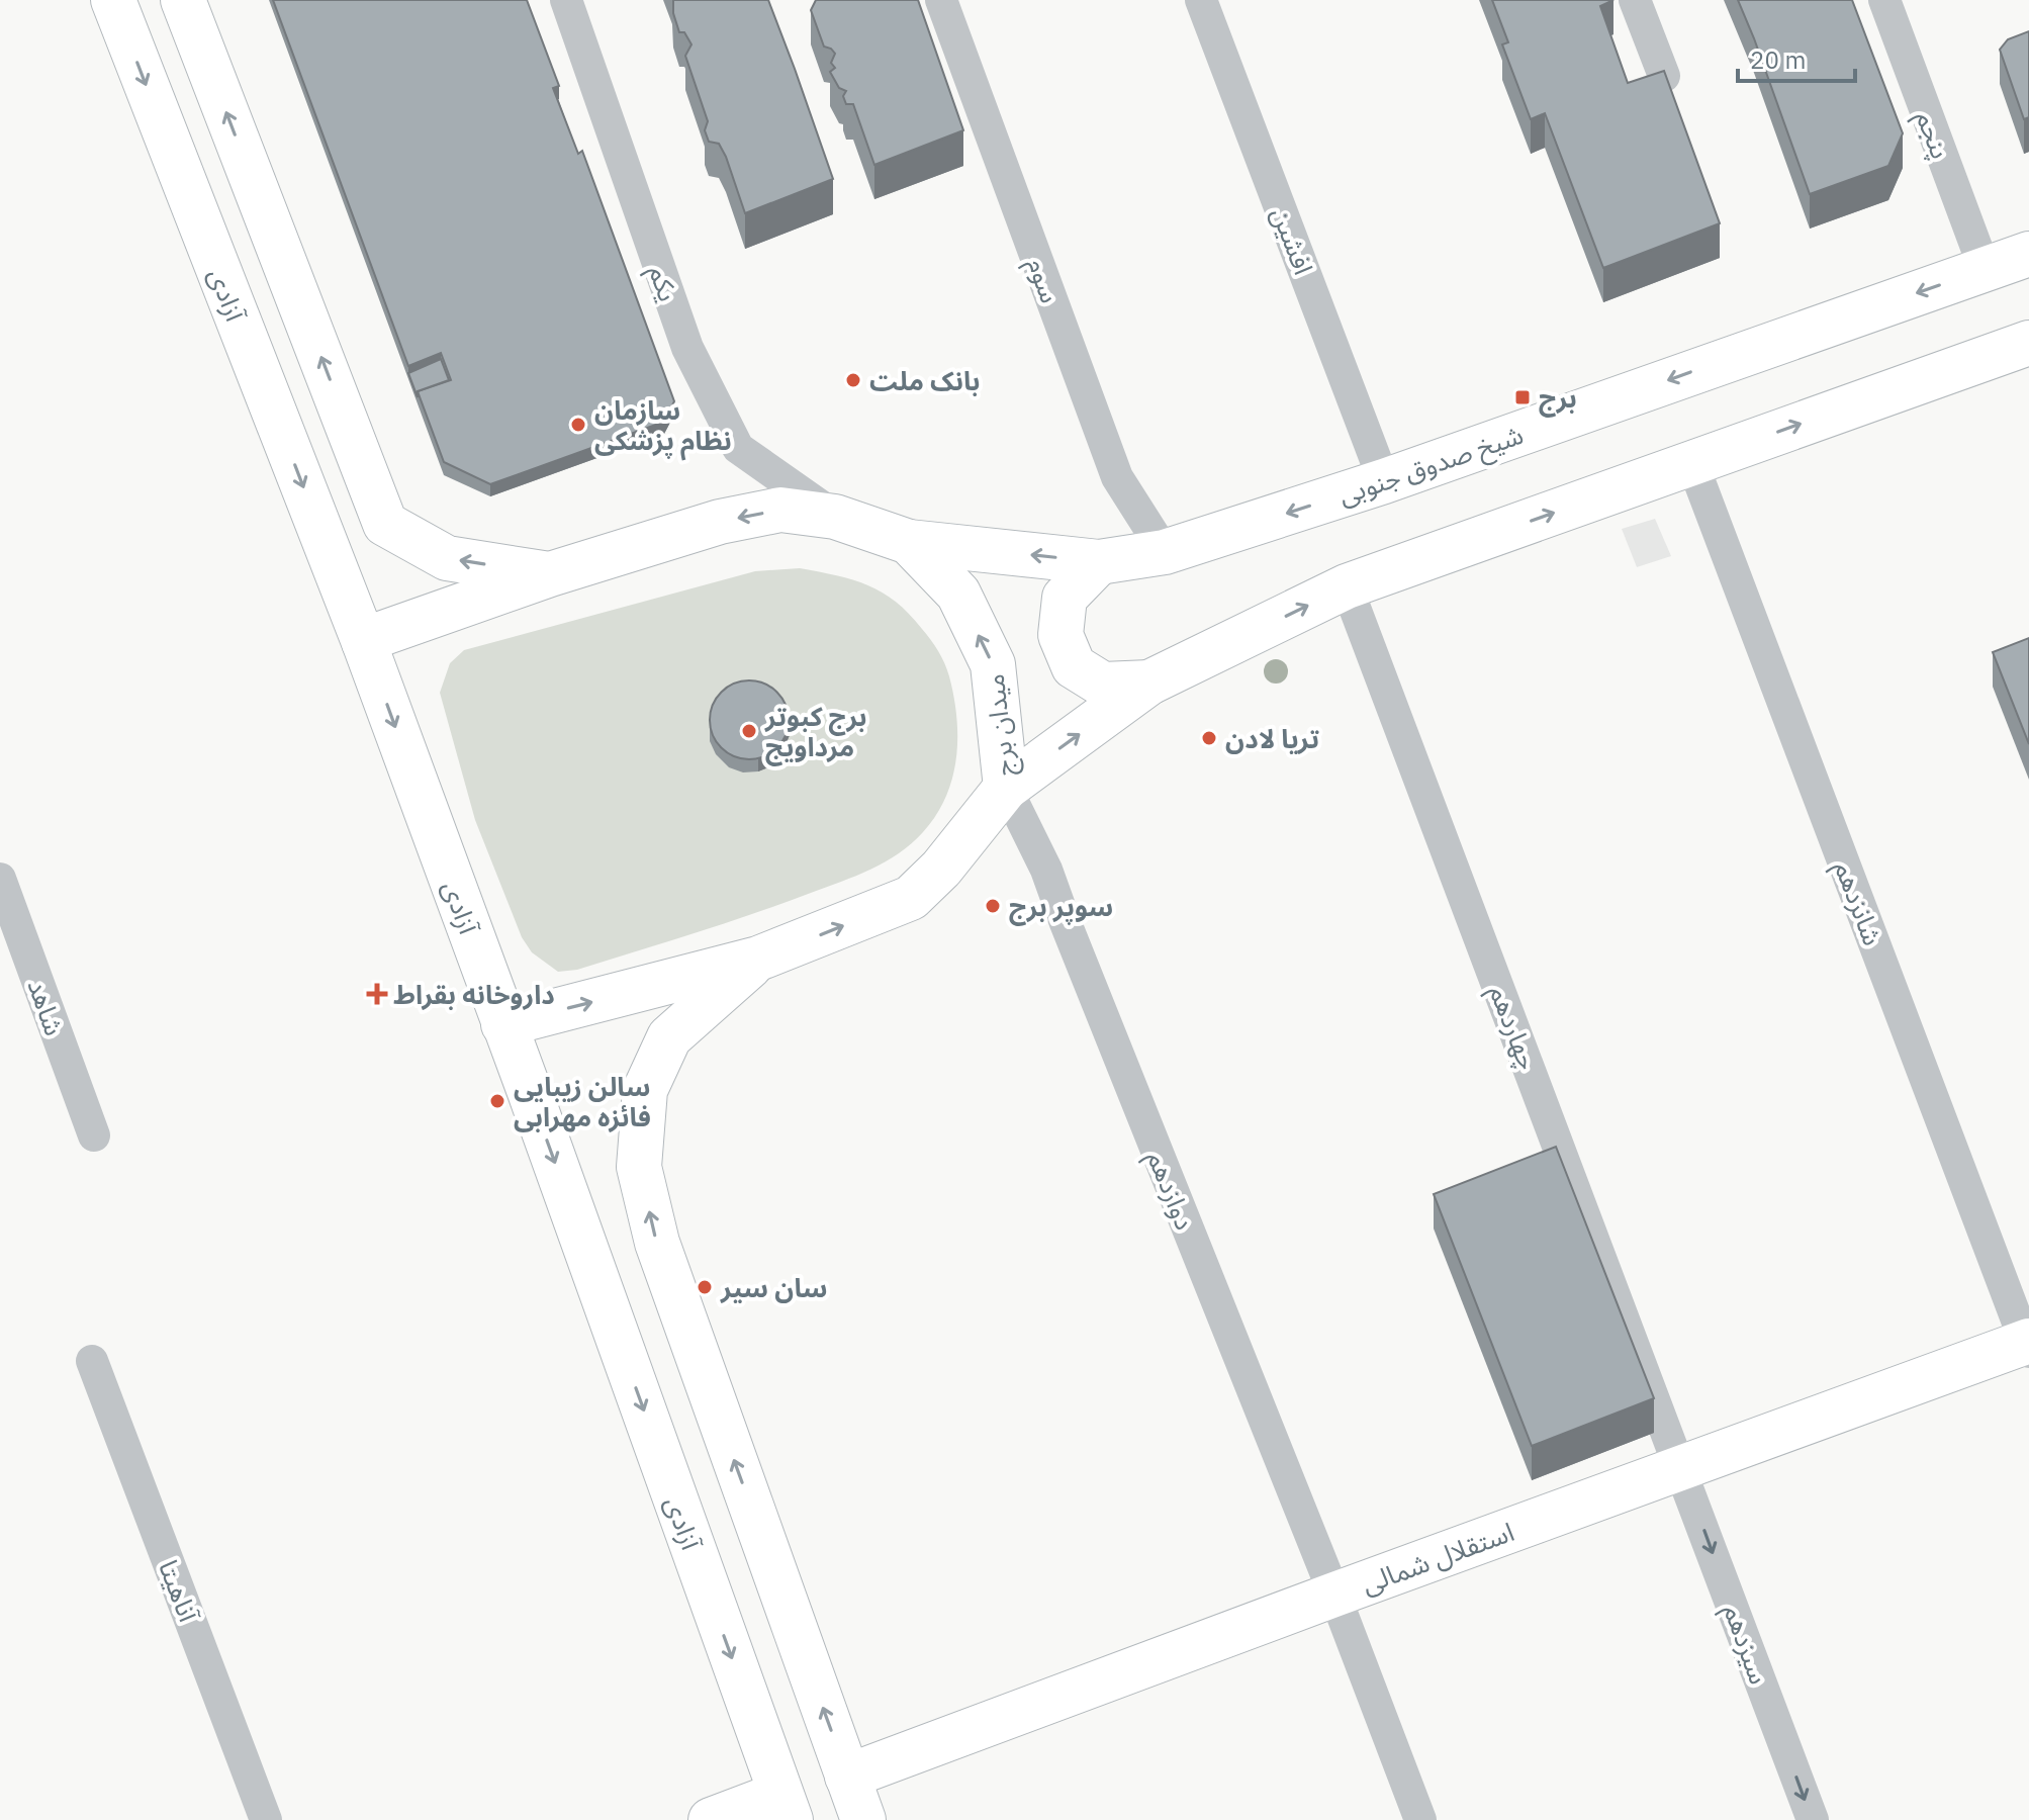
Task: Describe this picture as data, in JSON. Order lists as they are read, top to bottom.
{
  "streets": {
    "main road": [
      "آزادی",
      "شیخ صدوق جنوبی",
      "میدان برج",
      "استقلال شمالی"
    ],
    "street": [
      "پنجم",
      "افشین",
      "سوم",
      "یکم",
      "شانزدهم",
      "شاهد",
      "چهاردهم",
      "دوازدهم",
      "آناهیتا",
      "سیزدهم"
    ]
  },
  "crossings": [
    ["پنجم", "شیخ صدوق جنوبی"],
    ["افشین", "شیخ صدوق جنوبی"],
    ["سوم", "شیخ صدوق جنوبی"],
    ["یکم", "میدان برج"],
    ["آزادی", "میدان برج"],
    ["شیخ صدوق جنوبی", "میدان برج"],
    ["میدان برج", "دوازدهم"],
    ["شانزدهم", "استقلال شمالی"],
    ["چهاردهم", "استقلال شمالی"],
    ["چهاردهم", "سیزدهم"],
    ["دوازدهم", "استقلال شمالی"],
    ["استقلال شمالی", "سیزدهم"]
  ],
  "one_way": ["سیزدهم"],
  "places": {
    "other": [
      "بانک ملت",
      "سازمان نظام پزشکی",
      "برج کبوتر مرداویج",
      "تریا لادن",
      "سوپر برج",
      "سالن زیبایی فائزه مهرابی",
      "سان سیر"
    ],
    "transit": ["برج"],
    "health": ["داروخانه بقراط"]
  },
  "scale_bar": "20 m"
}
